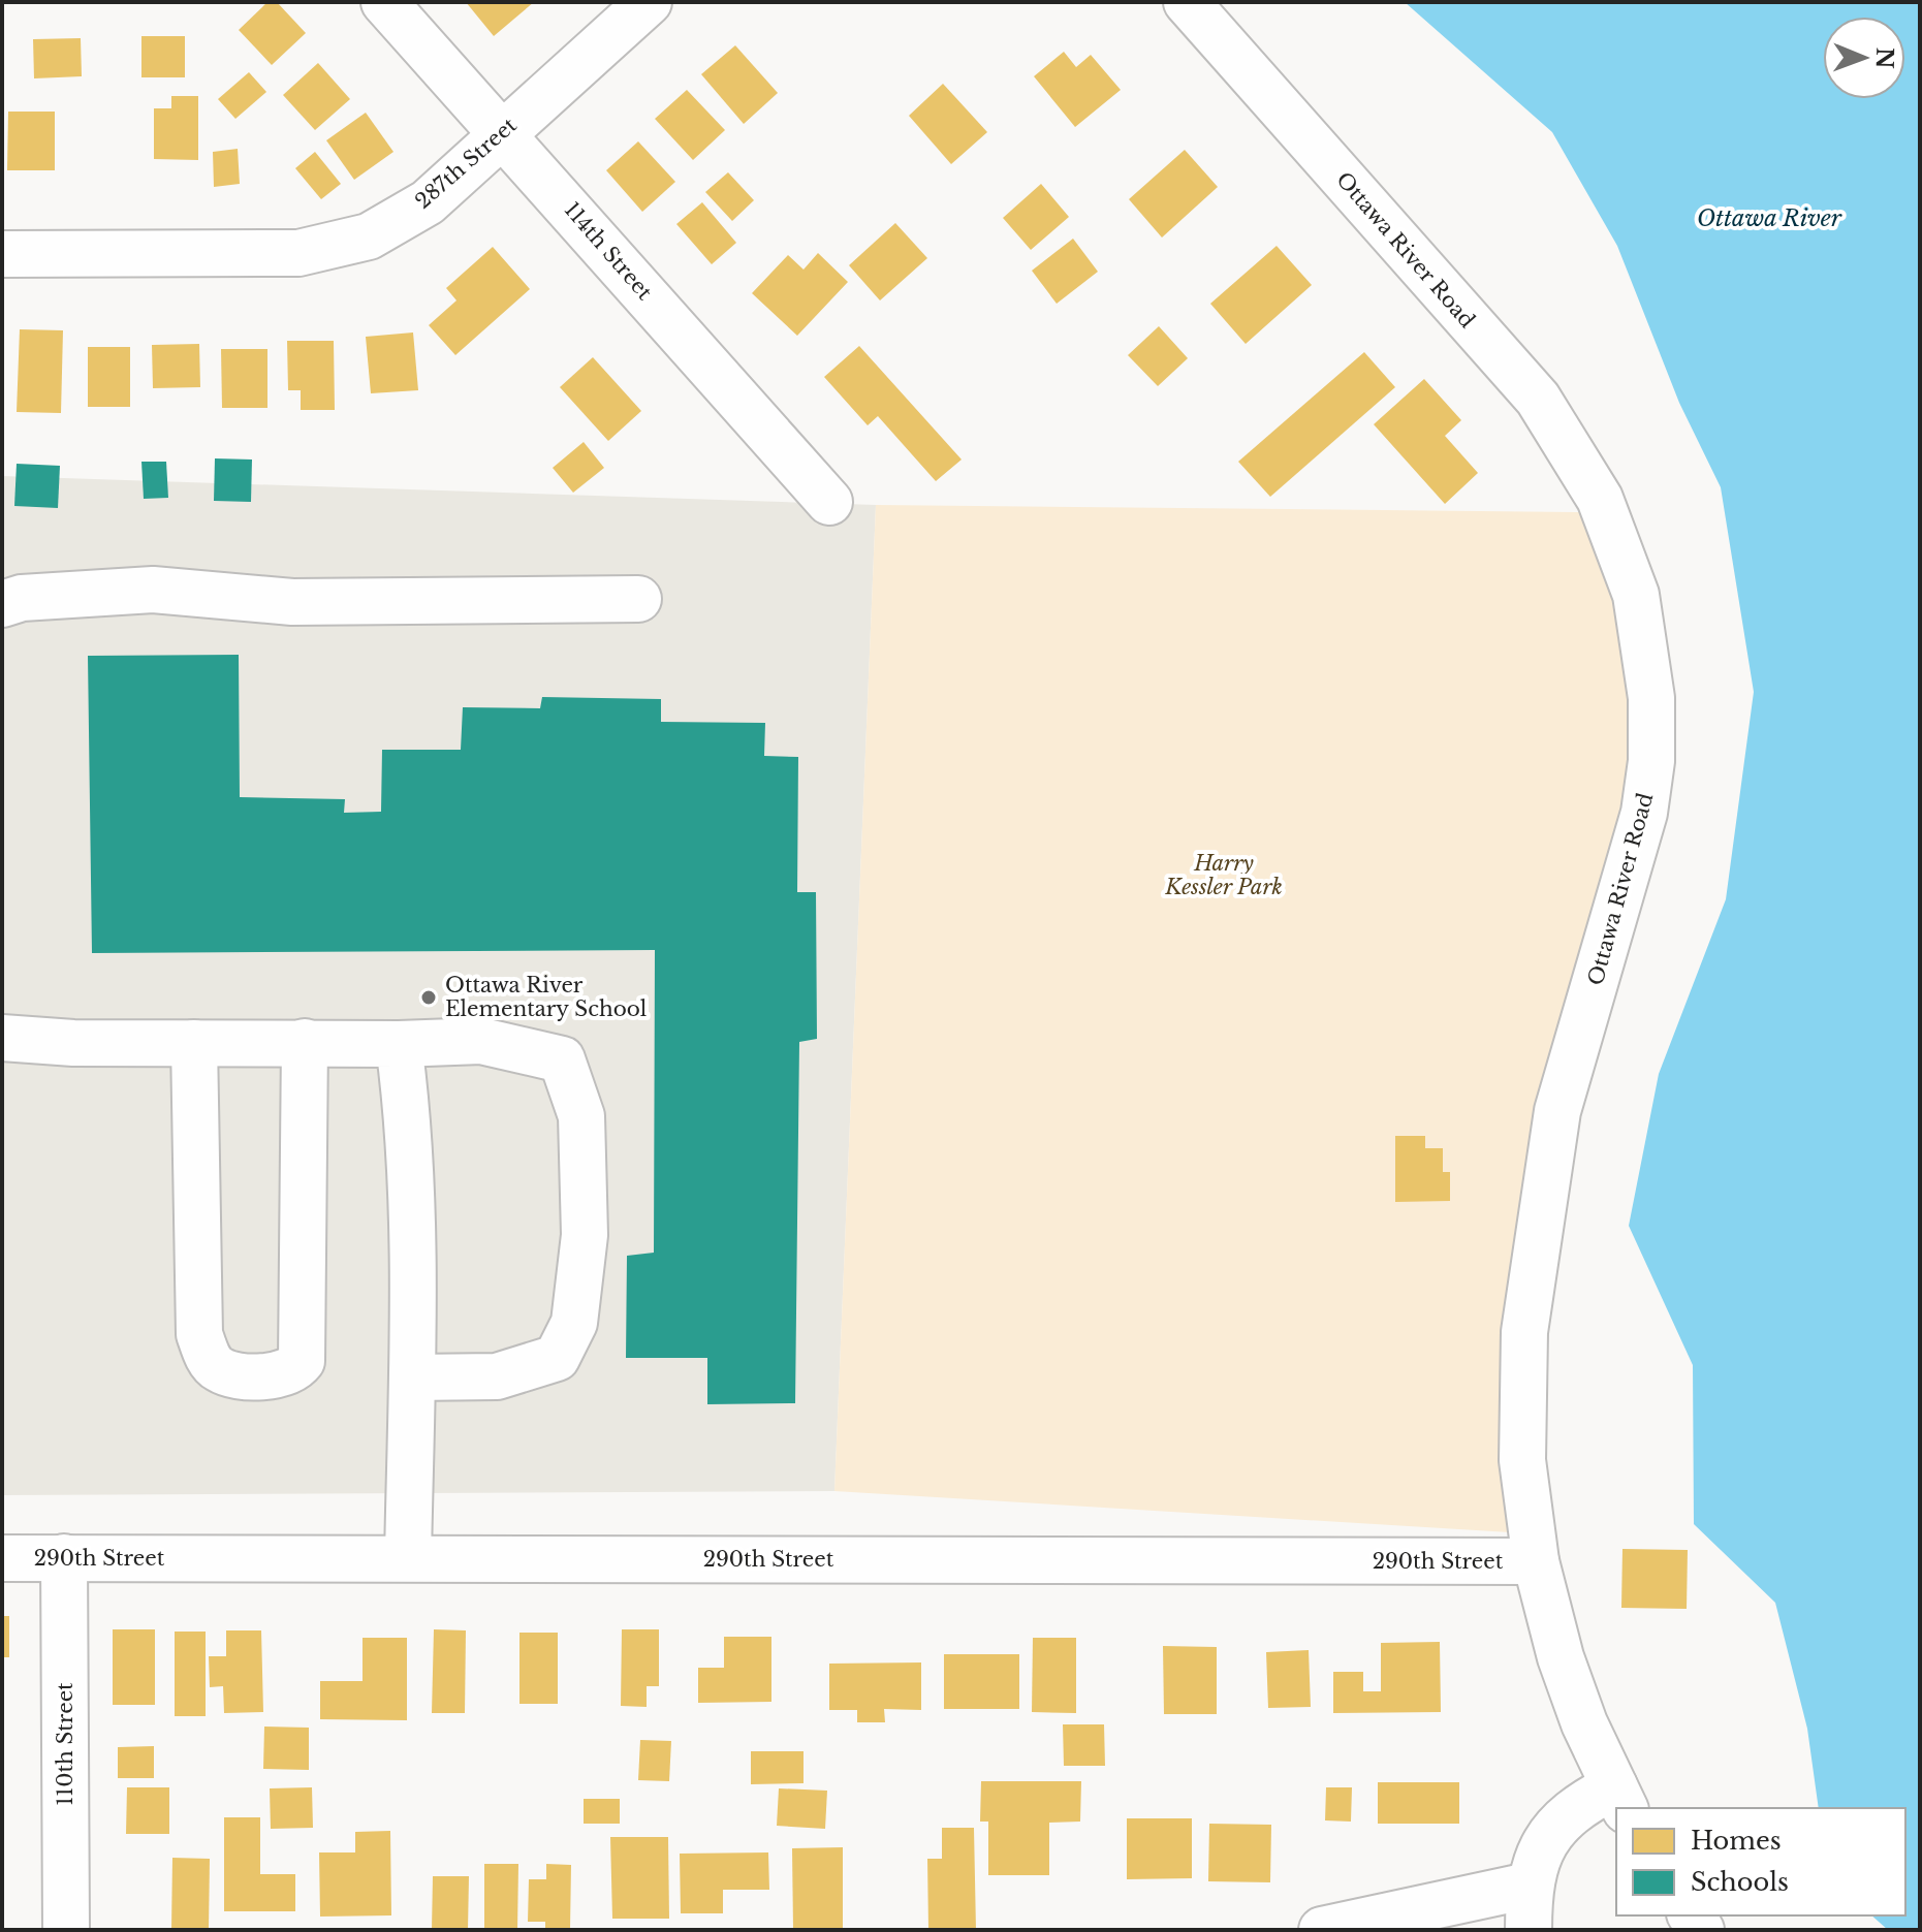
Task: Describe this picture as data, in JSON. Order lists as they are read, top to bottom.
{
  "streets": {
    "street": [
      "287th Street",
      "Ottawa River Road",
      "114th Street",
      "290th Street",
      "110th Street"
    ]
  },
  "crossings": [
    ["287th Street", "114th Street"],
    ["Ottawa River Road", "290th Street"],
    ["290th Street", "110th Street"]
  ],
  "water": ["Ottawa River"],
  "parks": ["Harry Kessler Park"],
  "places": ["Ottawa River Elementary School"],
  "legend": ["Homes", "Schools"],
  "north": "right"
}
